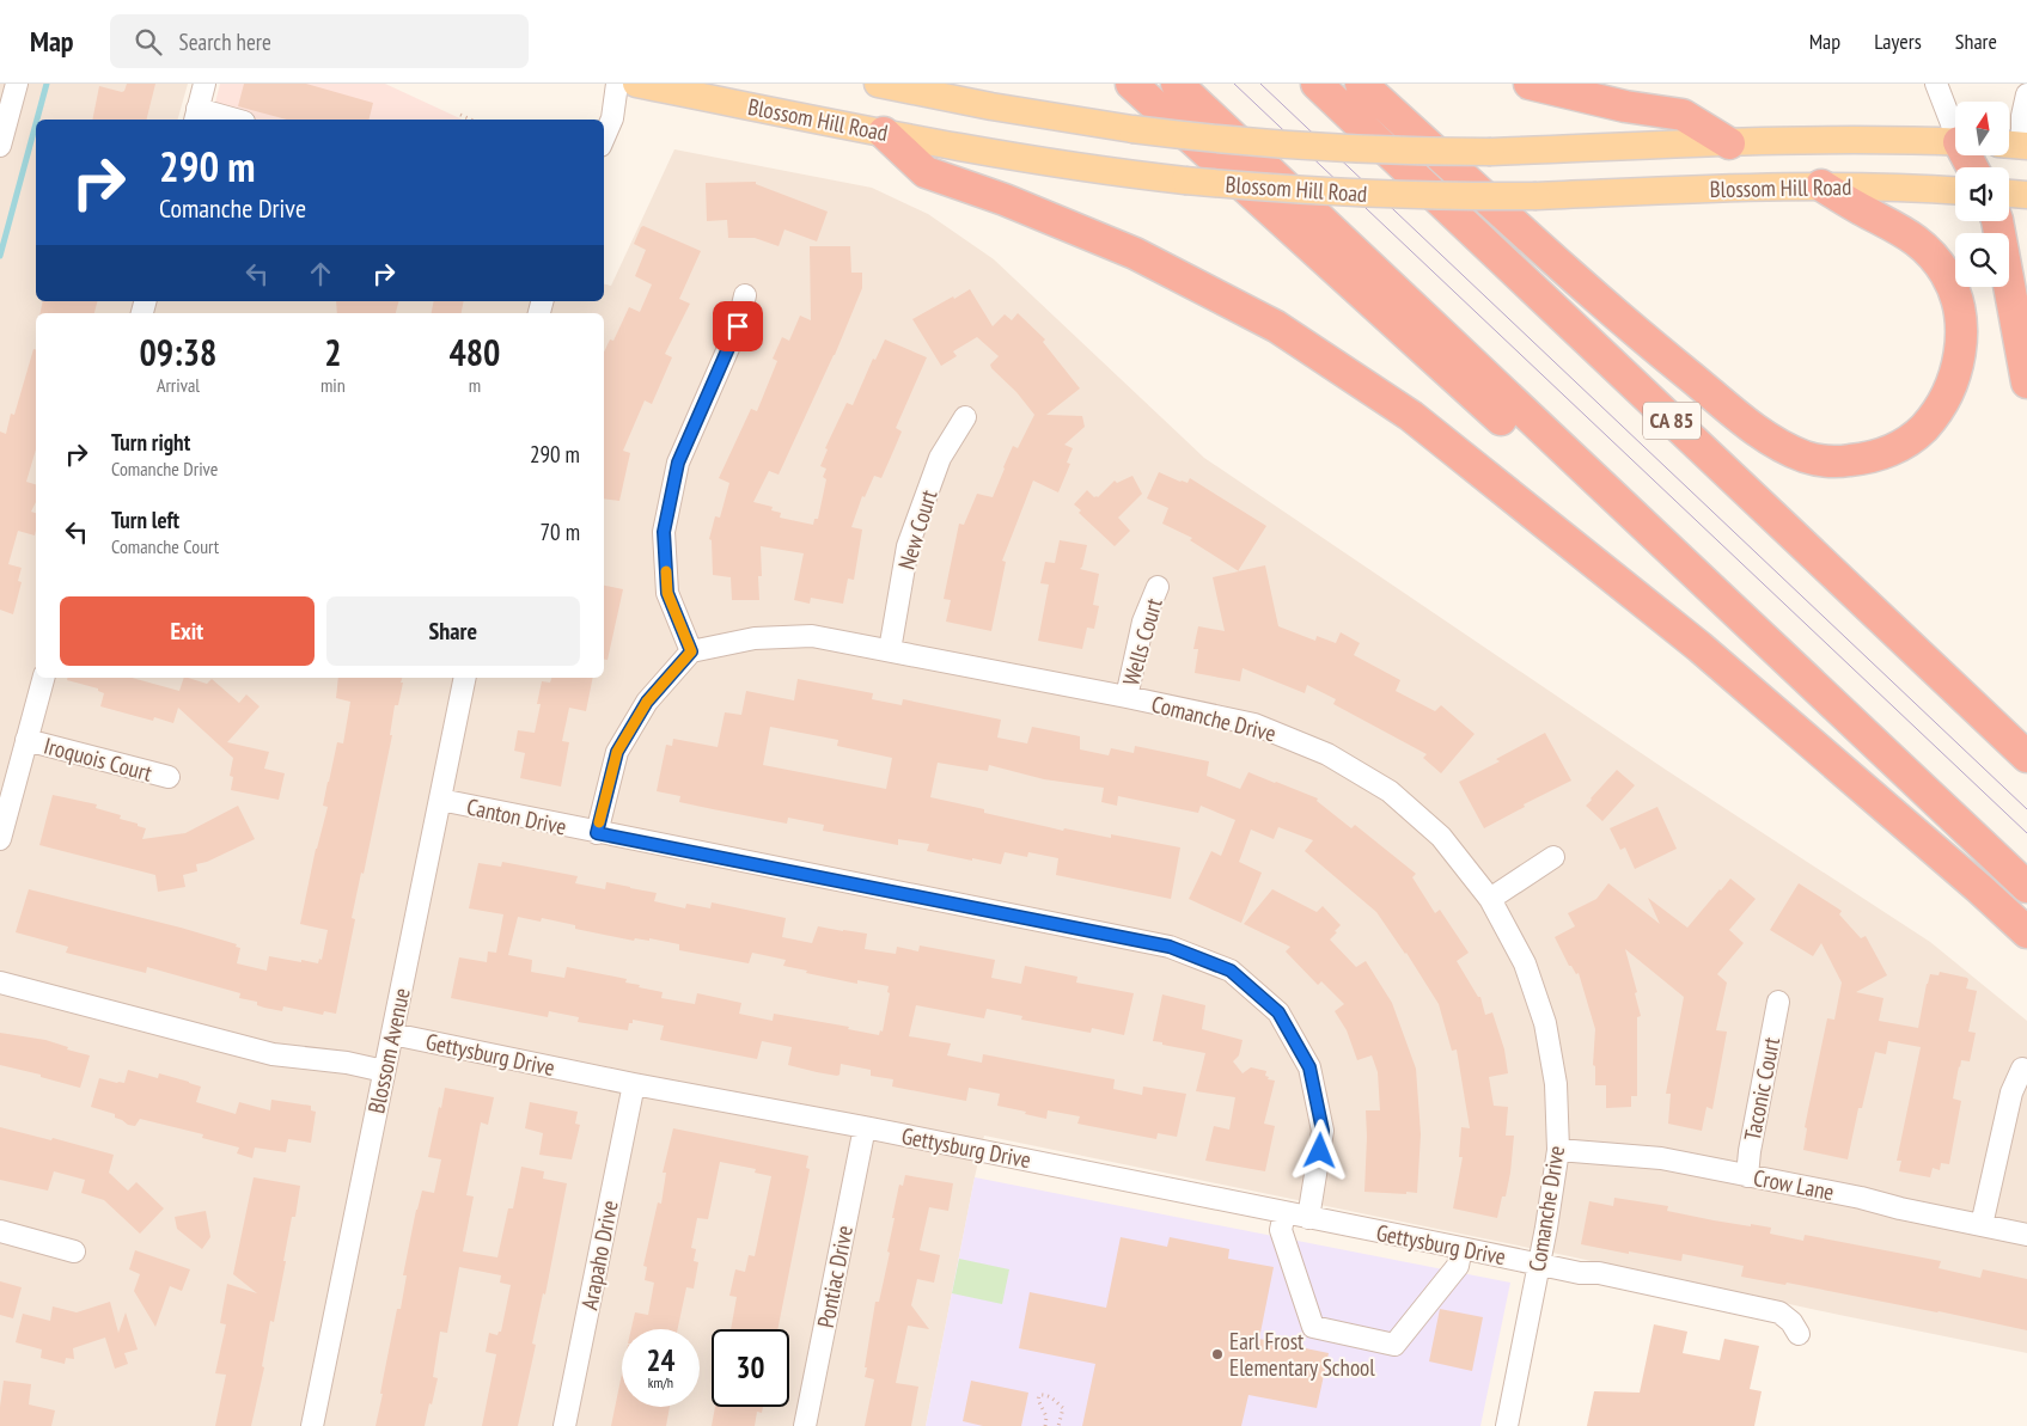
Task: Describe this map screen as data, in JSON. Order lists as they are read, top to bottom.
{
  "streets": {
    "highway": ["CA 85"],
    "main road": ["Blossom Hill Road"],
    "street": [
      "New Court",
      "Wells Court",
      "Comanche Drive",
      "Iroquois Court",
      "Canton Drive",
      "Blossom Avenue",
      "Gettysburg Drive",
      "Taconic Court",
      "Crow Lane",
      "Arapaho Drive",
      "Pontiac Drive"
    ]
  },
  "crossings": [
    ["New Court", "Comanche Drive"],
    ["Wells Court", "Comanche Drive"],
    ["Comanche Drive", "Gettysburg Drive"],
    ["Comanche Drive", "Crow Lane"],
    ["Canton Drive", "Blossom Avenue"],
    ["Canton Drive", "Gettysburg Drive"],
    ["Blossom Avenue", "Gettysburg Drive"],
    ["Gettysburg Drive", "Arapaho Drive"],
    ["Gettysburg Drive", "Pontiac Drive"],
    ["Taconic Court", "Crow Lane"]
  ],
  "places": ["Earl Frost Elementary School"],
  "north": "top",
  "page": {
    "header": "Map",
    "search": "Search here",
    "nav": ["Map", "Layers", "Share"],
    "turn": ["290 m", "Comanche Drive"],
    "eta": [
      "09:38",
      "Arrival",
      "2",
      "min",
      "480",
      "m"
    ],
    "list": [
      {
        "name": "Turn right",
        "note": "Comanche Drive",
        "value": "290 m"
      },
      {
        "name": "Turn left",
        "note": "Comanche Court",
        "value": "70 m"
      }
    ],
    "buttons": ["Exit", "Share"],
    "speed": "24 km/h",
    "limit": "30"
  }
}
